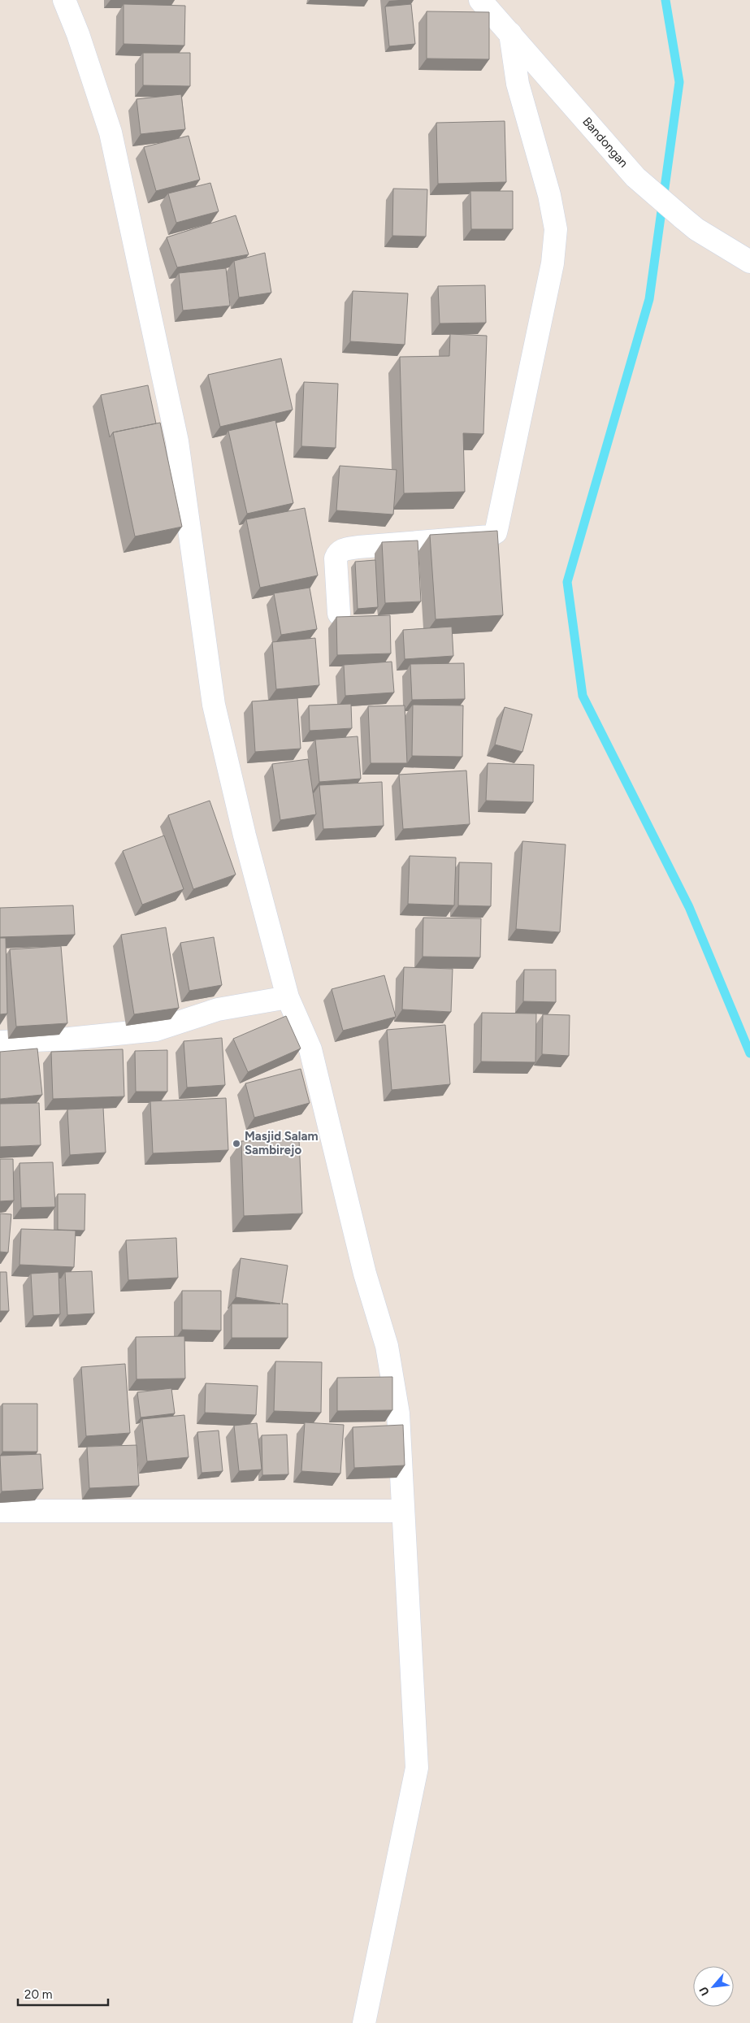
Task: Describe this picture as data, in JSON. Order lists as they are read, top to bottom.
{
  "streets": {
    "street": ["Bandongan"]
  },
  "places": ["Masjid Salam Sambirejo"],
  "scale_bar": "20 m",
  "north": "bottom left"
}
